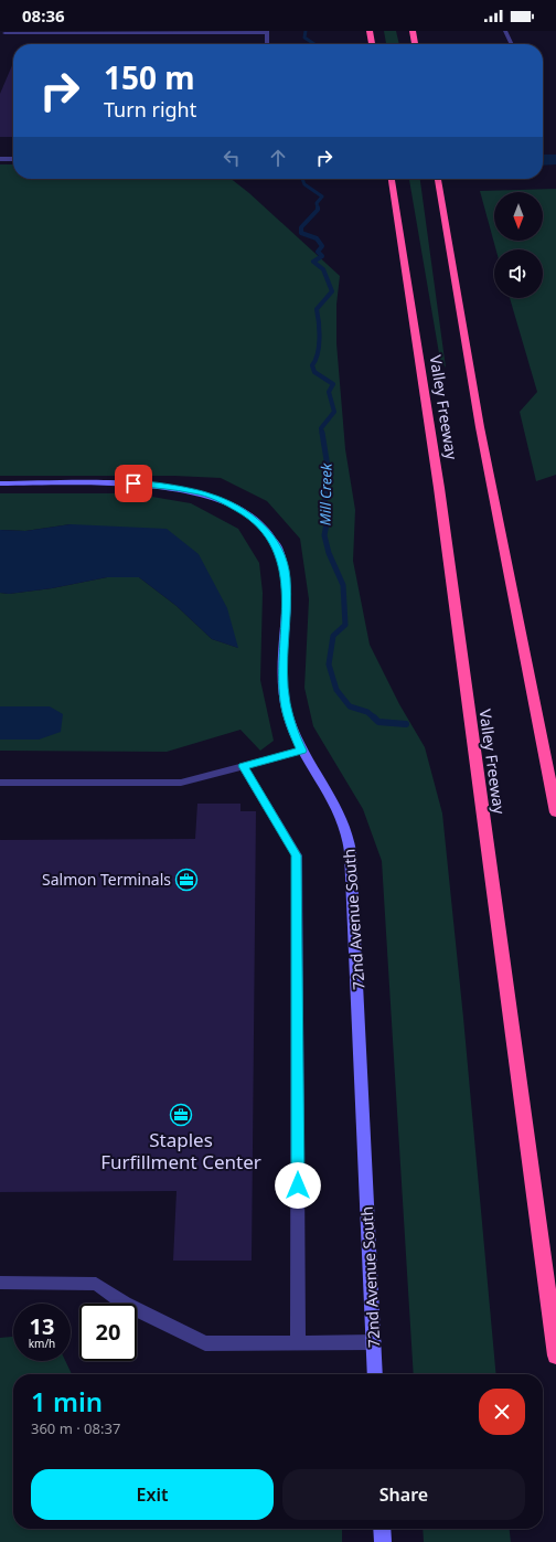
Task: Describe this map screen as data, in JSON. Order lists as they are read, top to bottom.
{
  "streets": {
    "highway": ["Valley Freeway"],
    "street": ["72nd Avenue South"]
  },
  "water": ["Mill Creek"],
  "places": {
    "office": ["Salmon Terminals", "Staples Furfillment Center"]
  },
  "north": "bottom",
  "page": {
    "status": "08:36",
    "turn": ["150 m", "Turn right"],
    "speed": "13 km/h",
    "limit": "20",
    "heading": ["1 min", "360 m · 08:37"],
    "buttons": ["Exit", "Share"]
  }
}
